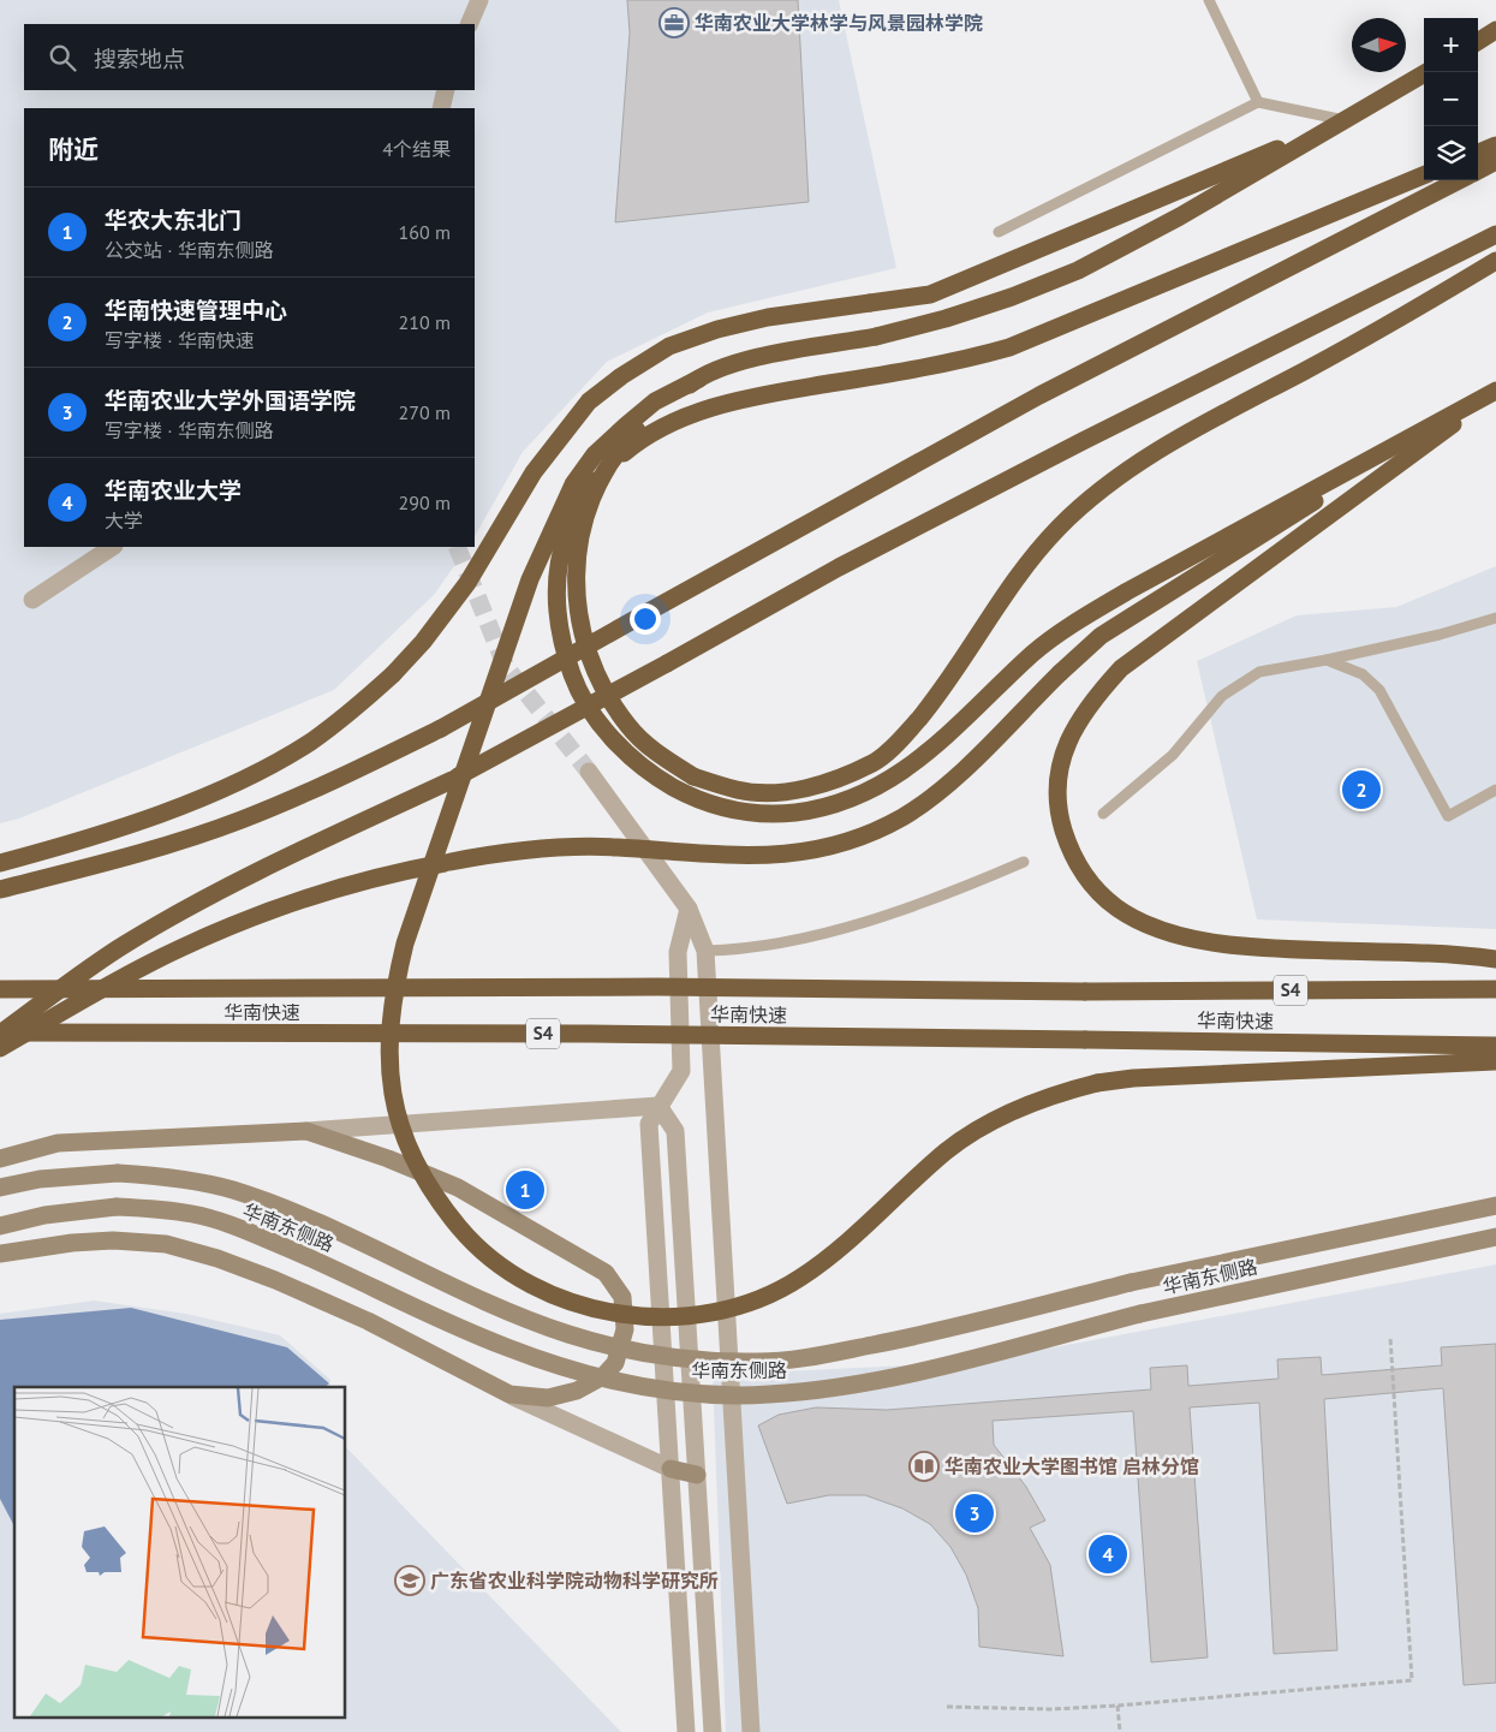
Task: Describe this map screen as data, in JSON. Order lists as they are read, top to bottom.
{
  "streets": {
    "highway": ["S4", "华南快速"],
    "street": ["华南东侧路"]
  },
  "places": {
    "office": ["华南农业大学林学与风景园林学院"],
    "library": ["华南农业大学图书馆 启林分馆"],
    "school or university": ["广东省农业科学院动物科学研究所"]
  },
  "north": "right",
  "page": {
    "map_buttons": ["+", "−"],
    "search": "搜索地点",
    "heading": ["附近", "4个结果"],
    "list": [
      {
        "mark": "1",
        "name": "华农大东北门",
        "note": "公交站 · 华南东侧路",
        "value": "160 m"
      },
      {
        "mark": "2",
        "name": "华南快速管理中心",
        "note": "写字楼 · 华南快速",
        "value": "210 m"
      },
      {
        "mark": "3",
        "name": "华南农业大学外国语学院",
        "note": "写字楼 · 华南东侧路",
        "value": "270 m"
      },
      {
        "mark": "4",
        "name": "华南农业大学",
        "note": "大学",
        "value": "290 m"
      }
    ],
    "pins": [
      "2",
      "1",
      "3",
      "4"
    ]
  }
}
